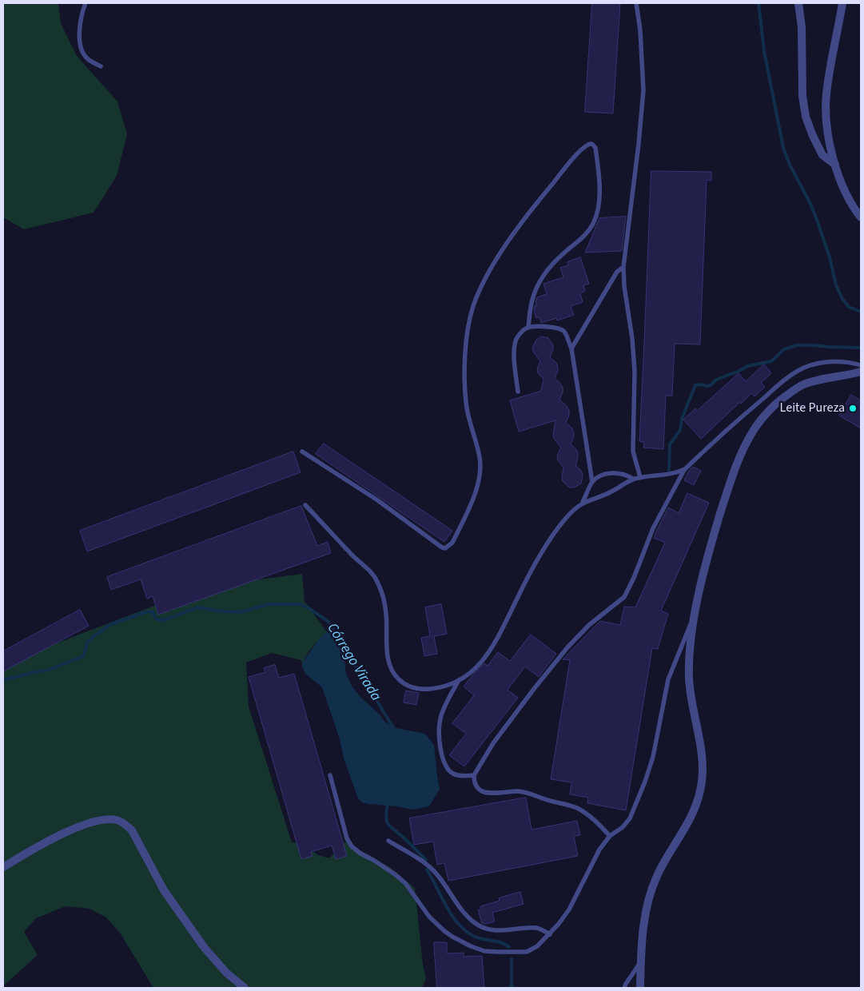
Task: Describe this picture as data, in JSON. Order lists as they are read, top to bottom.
{
  "water": ["Córrego Virada"],
  "places": ["Leite Pureza"]
}
